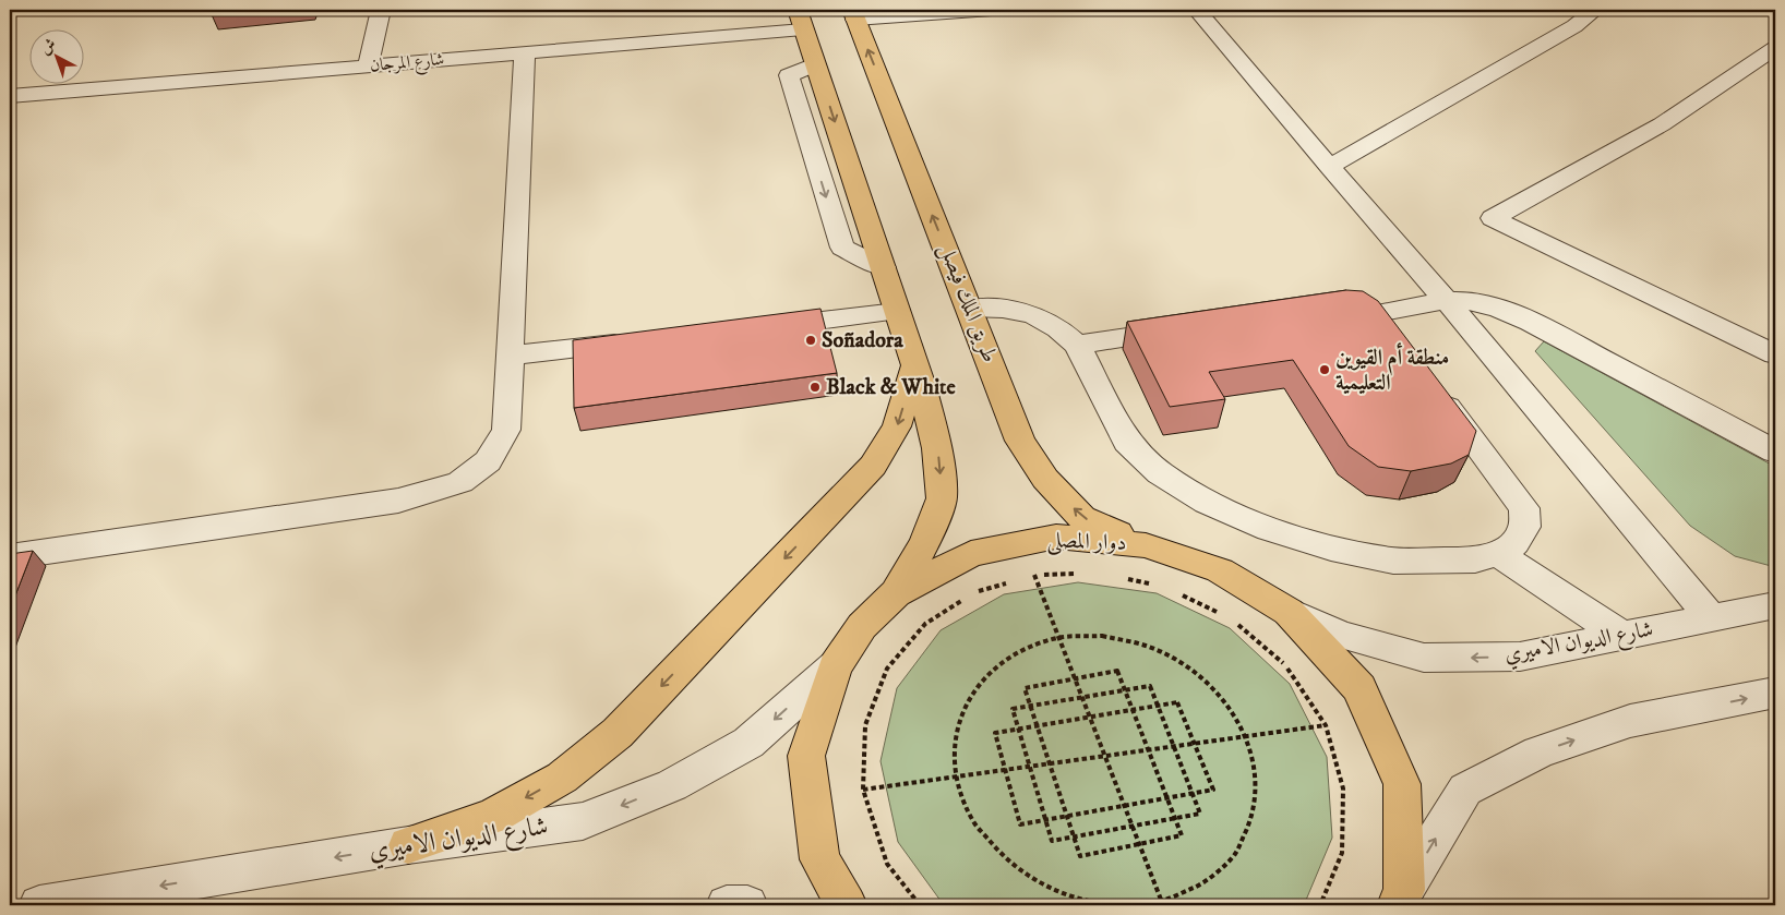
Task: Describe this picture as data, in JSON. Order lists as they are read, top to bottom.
{
  "streets": {
    "main road": ["طريق الملك فيصل", "دوار المصلى"],
    "street": ["شارع المرجان", "شارع الديوان الاميري"]
  },
  "crossings": [
    ["طريق الملك فيصل", "دوار المصلى"],
    ["دوار المصلى", "شارع الديوان الاميري"]
  ],
  "one_way": ["شارع الديوان الاميري"],
  "places": ["Soñadora", "منطقة أم القيوين التعليمية", "Black & White"],
  "north": "top left"
}
